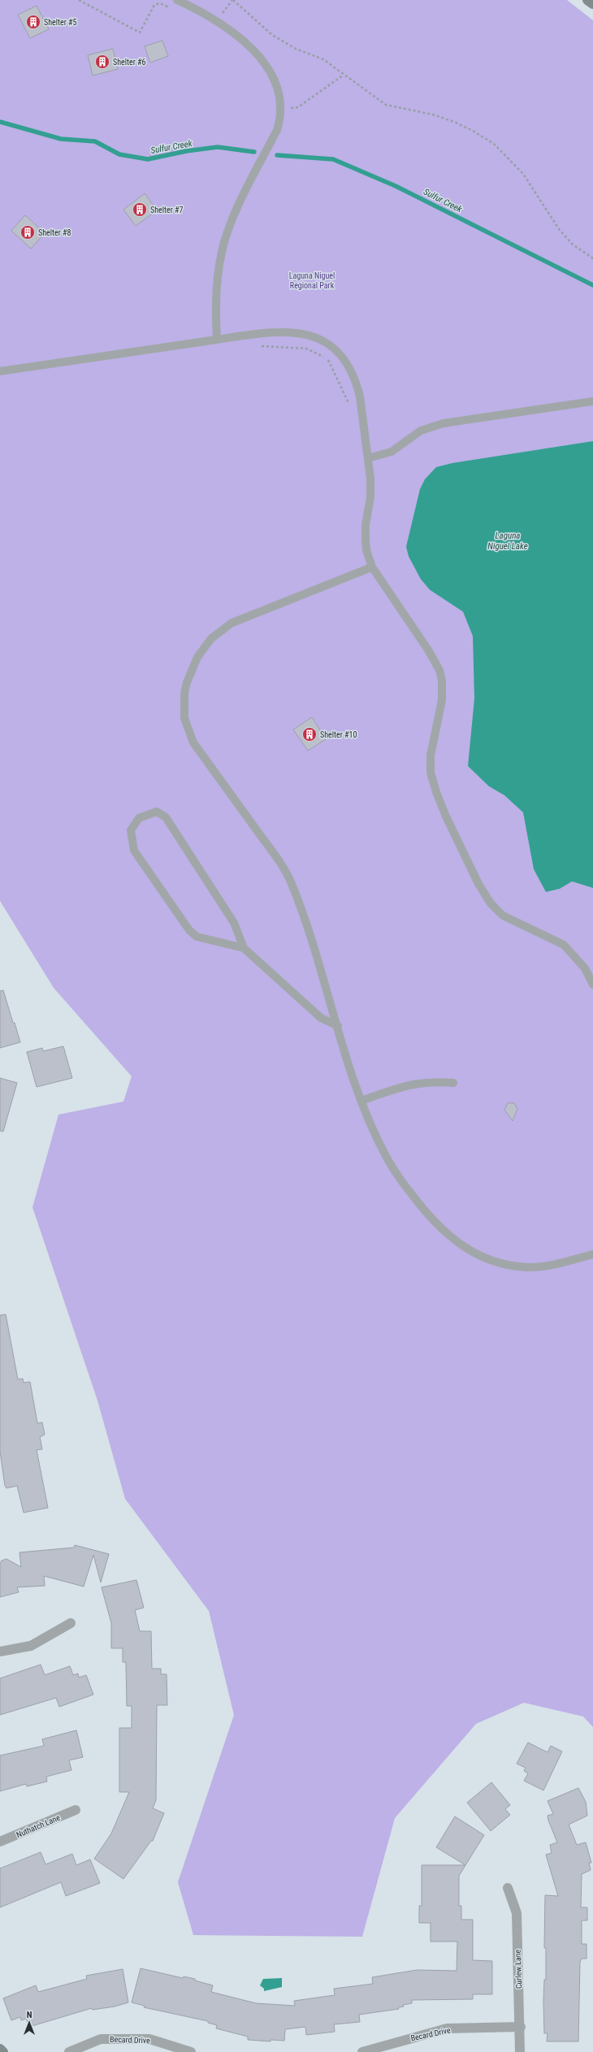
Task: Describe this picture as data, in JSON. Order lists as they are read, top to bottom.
{
  "streets": {
    "street": ["Nuthatch Lane", "Curlew Lane", "Becard Drive"]
  },
  "crossings": [
    ["Curlew Lane", "Becard Drive"]
  ],
  "water": ["Sulfur Creek", "Laguna Niguel Lake"],
  "parks": ["Laguna Niguel Regional Park"],
  "places": {
    "building": [
      "Shelter #5",
      "Shelter #6",
      "Shelter #7",
      "Shelter #8",
      "Shelter #10"
    ]
  },
  "north": "top"
}
